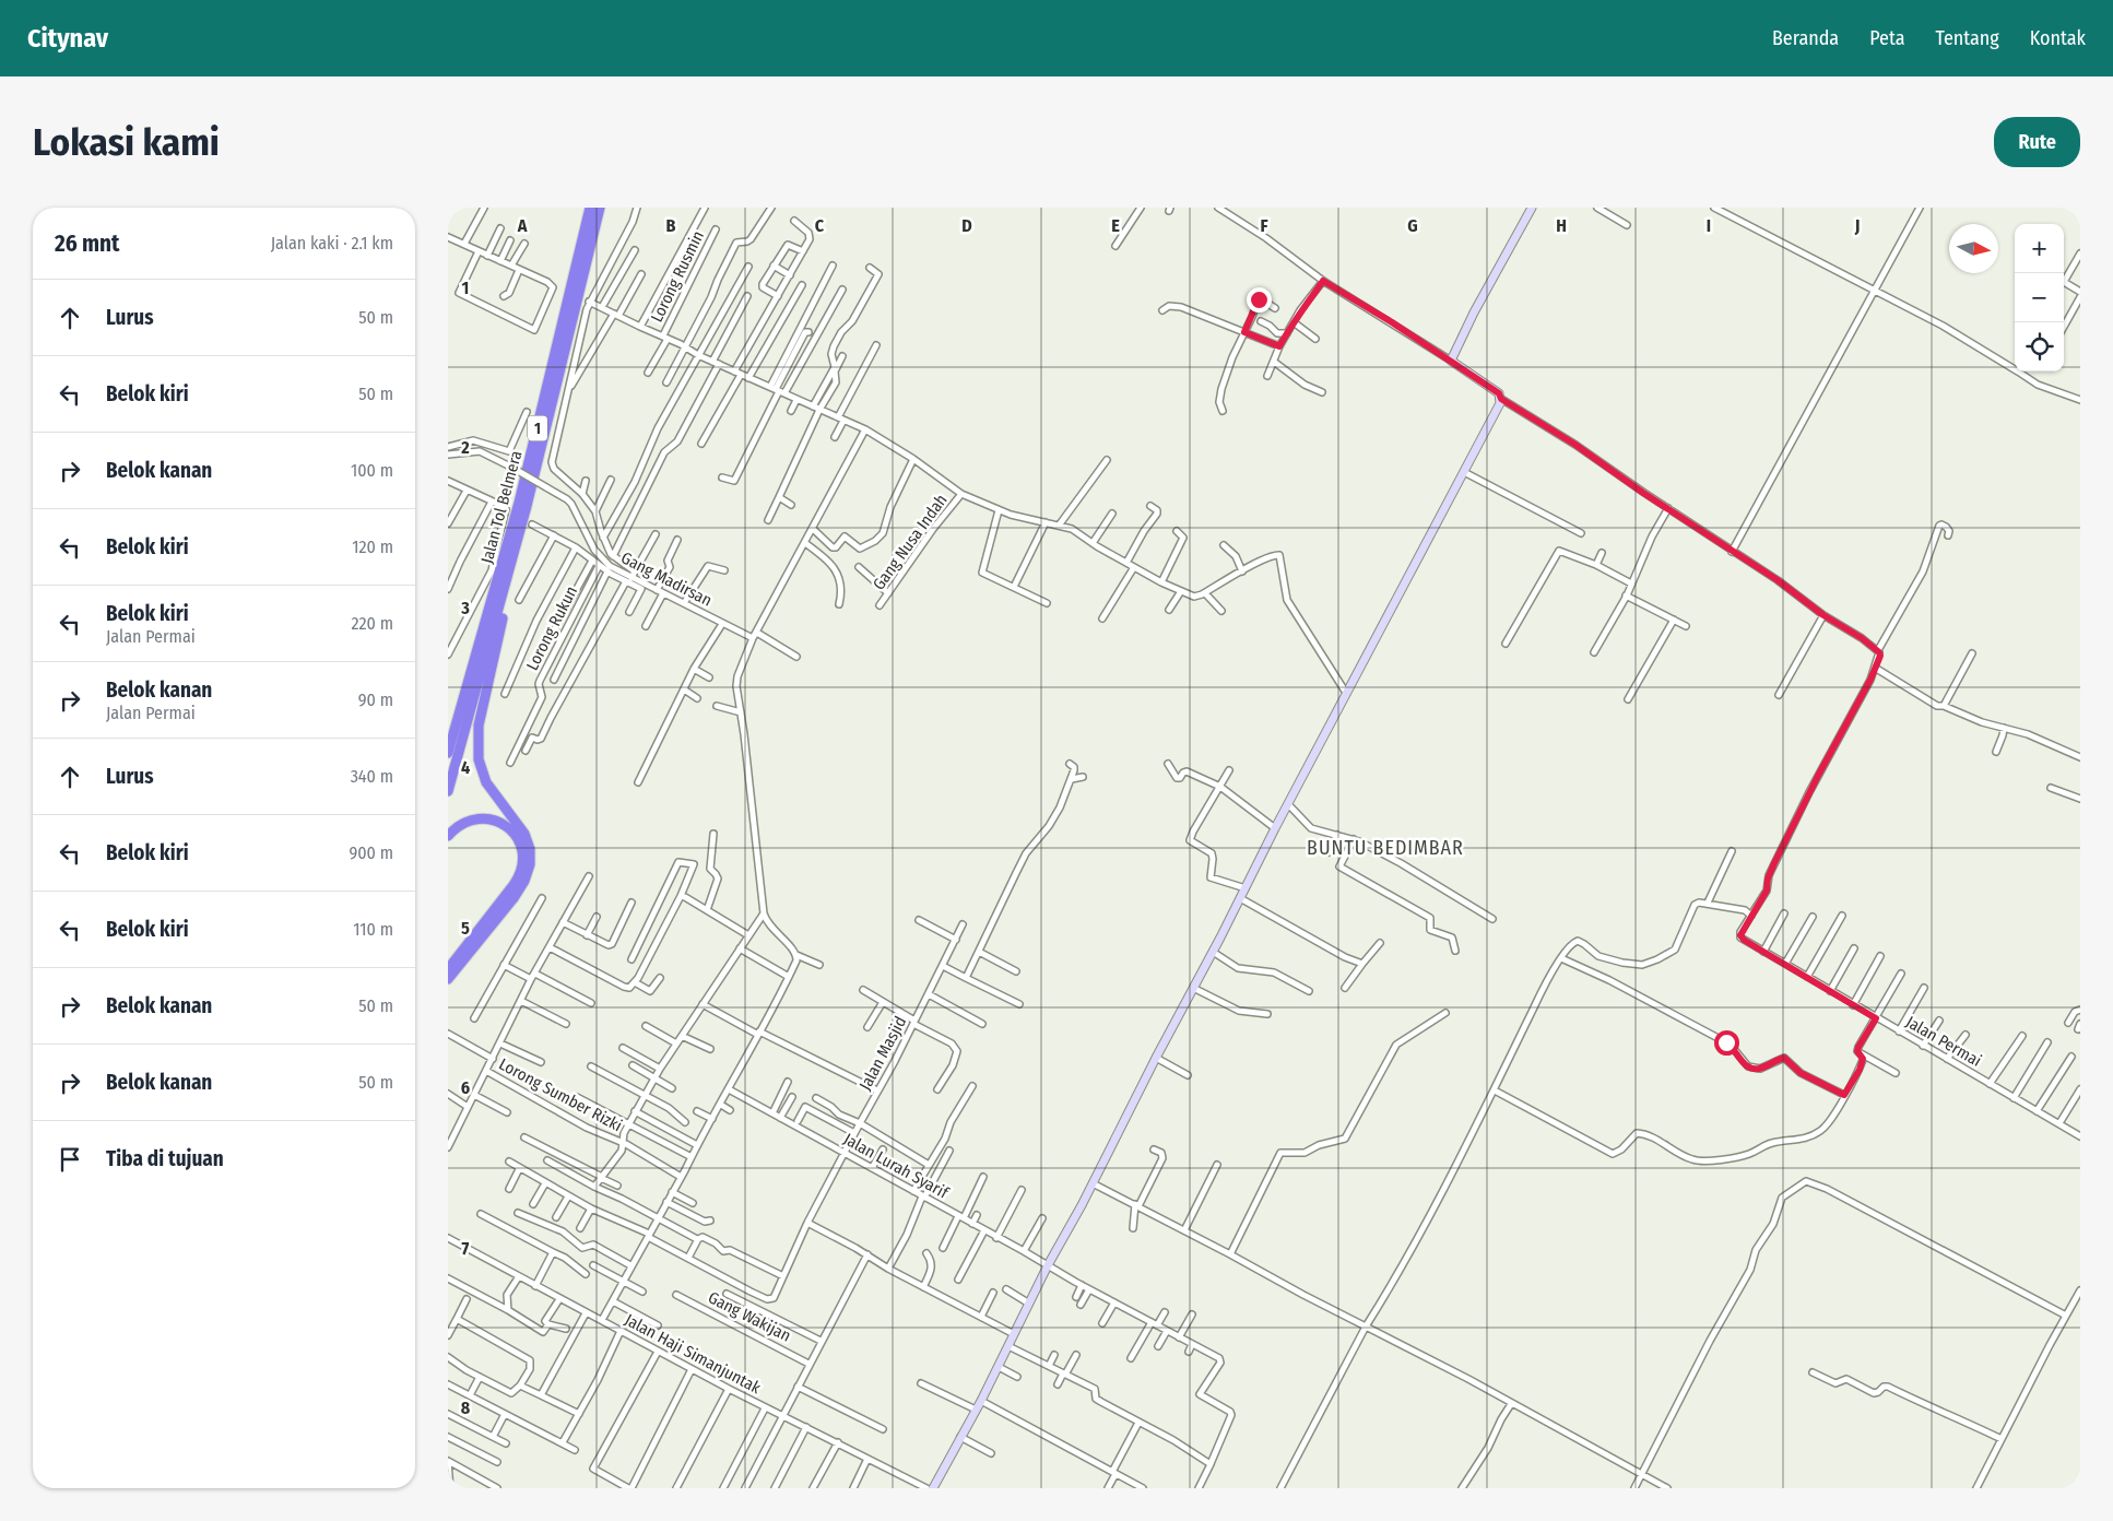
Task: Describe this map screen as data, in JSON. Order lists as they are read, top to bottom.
{
  "streets": {
    "highway": ["1", "Jalan Tol Belmera"],
    "street": [
      "Lorong Rusmin",
      "Gang Nusa Indah",
      "Gang Madirsan",
      "Lorong Rukun",
      "Jalan Permai",
      "Jalan Masjid",
      "Lorong Sumber Rizki",
      "Jalan Lurah Syarif",
      "Gang Wakijan",
      "Jalan Haji Simanjuntak"
    ]
  },
  "crossings": [
    ["1", "Jalan Tol Belmera"],
    ["Jalan Masjid", "Jalan Lurah Syarif"]
  ],
  "districts": ["BUNTU BEDIMBAR"],
  "north": "right",
  "page": {
    "header": "Citynav",
    "nav": [
      "Beranda",
      "Peta",
      "Tentang",
      "Kontak"
    ],
    "buttons": "Rute",
    "title": "Lokasi kami",
    "heading": ["26 mnt", "Jalan kaki · 2.1 km"],
    "map_buttons": ["+", "−"],
    "list": [
      ["Lurus", "50 m"],
      ["Belok kiri", "50 m"],
      ["Belok kanan", "100 m"],
      ["Belok kiri", "120 m"],
      ["Belok kiri", "Jalan Permai", "220 m"],
      ["Belok kanan", "Jalan Permai", "90 m"],
      ["Lurus", "340 m"],
      ["Belok kiri", "900 m"],
      ["Belok kiri", "110 m"],
      ["Belok kanan", "50 m"],
      ["Belok kanan", "50 m"],
      "Tiba di tujuan"
    ]
  },
  "grid": {
    "columns": [
      "A",
      "B",
      "C",
      "D",
      "E",
      "F",
      "G",
      "H",
      "I",
      "J"
    ],
    "rows": [
      "1",
      "2",
      "3",
      "4",
      "5",
      "6",
      "7",
      "8"
    ]
  }
}
